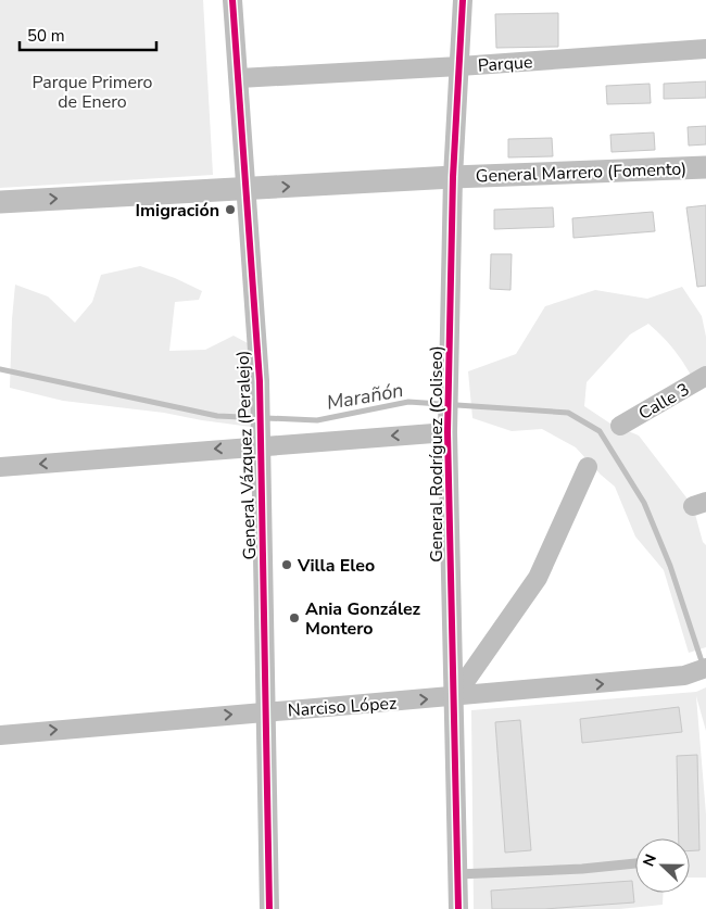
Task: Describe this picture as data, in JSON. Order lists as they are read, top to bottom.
{
  "streets": {
    "street": [
      "Parque",
      "General Marrero (Fomento)",
      "Calle 3",
      "General Rodríguez (Coliseo)",
      "General Vázquez (Peralejo)",
      "Narciso López"
    ]
  },
  "crossings": [
    ["Parque", "General Rodríguez (Coliseo)"],
    ["Parque", "General Vázquez (Peralejo)"],
    ["General Marrero (Fomento)", "General Rodríguez (Coliseo)"],
    ["General Marrero (Fomento)", "General Vázquez (Peralejo)"],
    ["General Rodríguez (Coliseo)", "Narciso López"],
    ["General Vázquez (Peralejo)", "Narciso López"]
  ],
  "one_way": ["General Marrero (Fomento)", "Narciso López"],
  "water": ["Marañón"],
  "parks": ["Parque Primero de Enero"],
  "places": ["Imigración", "Villa Eleo", "Ania González Montero"],
  "scale_bar": "50 m",
  "north": "left"
}
